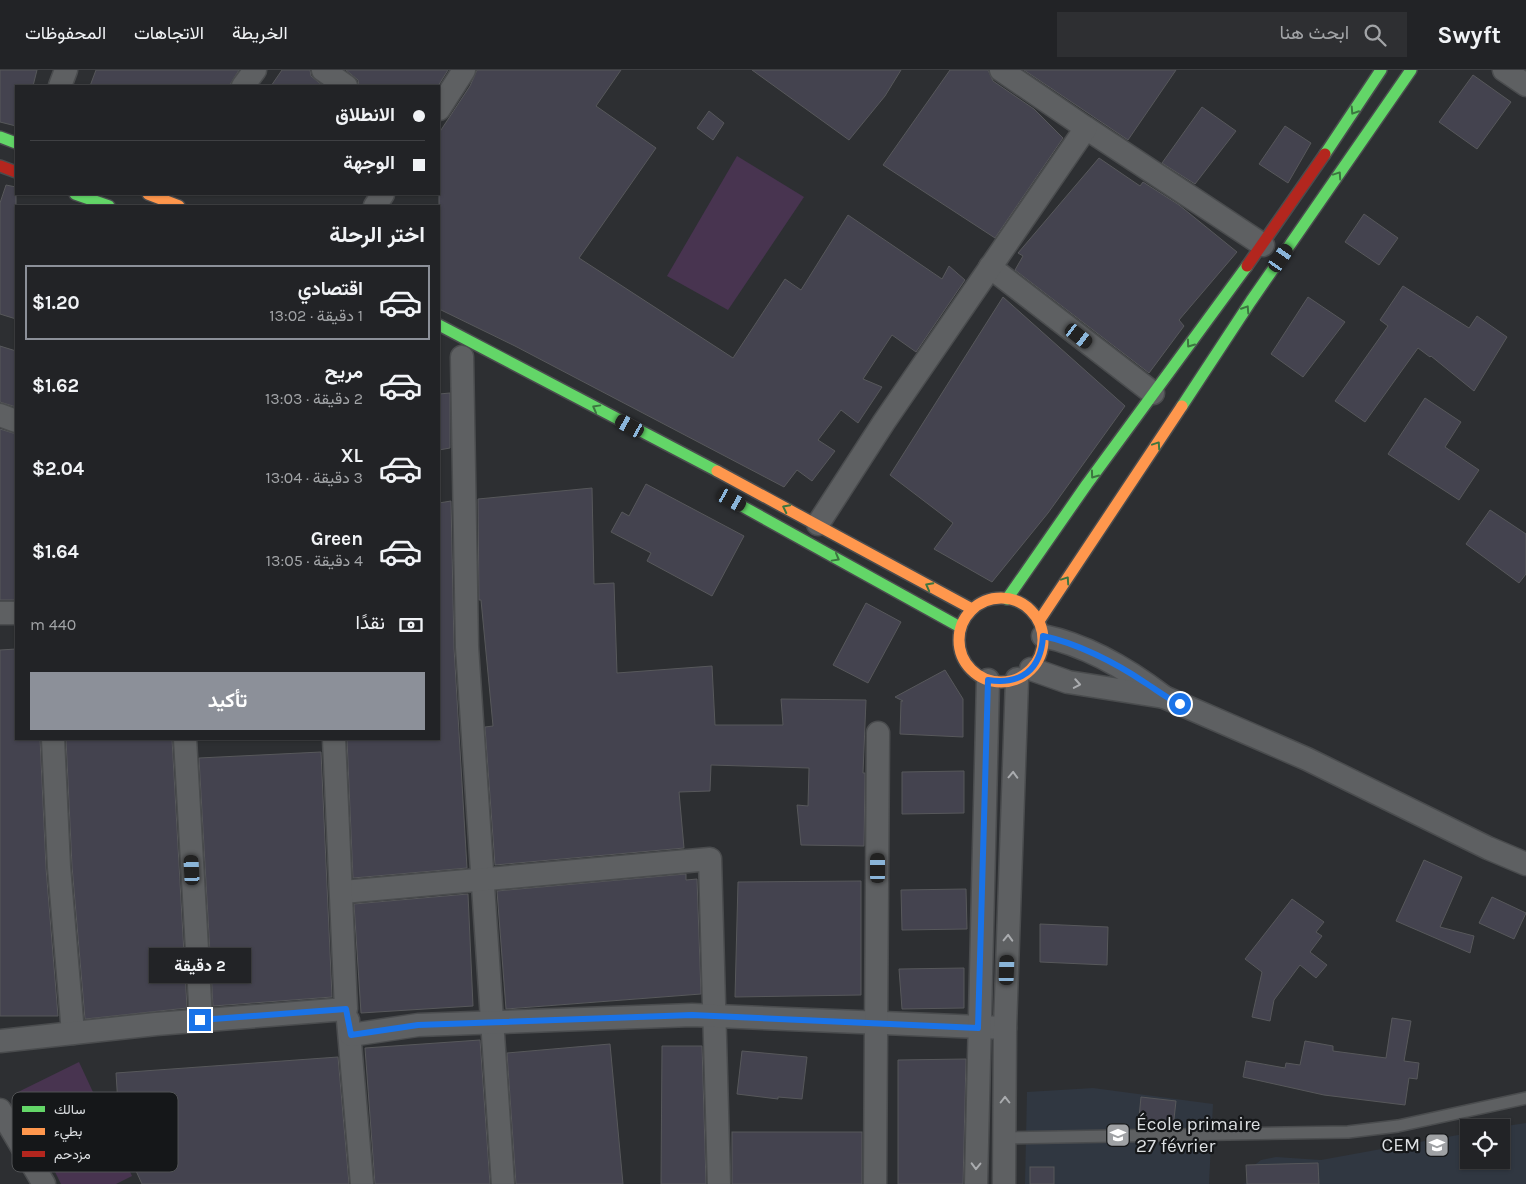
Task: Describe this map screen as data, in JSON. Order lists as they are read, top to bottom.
{
  "places": {
    "school or university": ["École primaire 27 février", "CEM"]
  },
  "legend": ["سالك", "بطيء", "مزدحم"],
  "page": {
    "header": "Swyft",
    "search": "ابحث هنا",
    "nav": ["الخريطة", "الاتجاهات", "المحفوظات"],
    "banner": ["الانطلاق", "الوجهة"],
    "heading": "اختر الرحلة",
    "list": [
      {
        "name": "اقتصادي",
        "note": "1 دقيقة · 13:02",
        "value": "$1.20"
      },
      {
        "name": "مريح",
        "note": "2 دقيقة · 13:03",
        "value": "$1.62"
      },
      {
        "name": "XL",
        "note": "3 دقيقة · 13:04",
        "value": "$2.04"
      },
      {
        "name": "Green",
        "note": "4 دقيقة · 13:05",
        "value": "$1.64"
      }
    ],
    "pay": ["نقدًا", "440 m"],
    "buttons": "تأكيد",
    "bubble": "2 دقيقة"
  }
}
